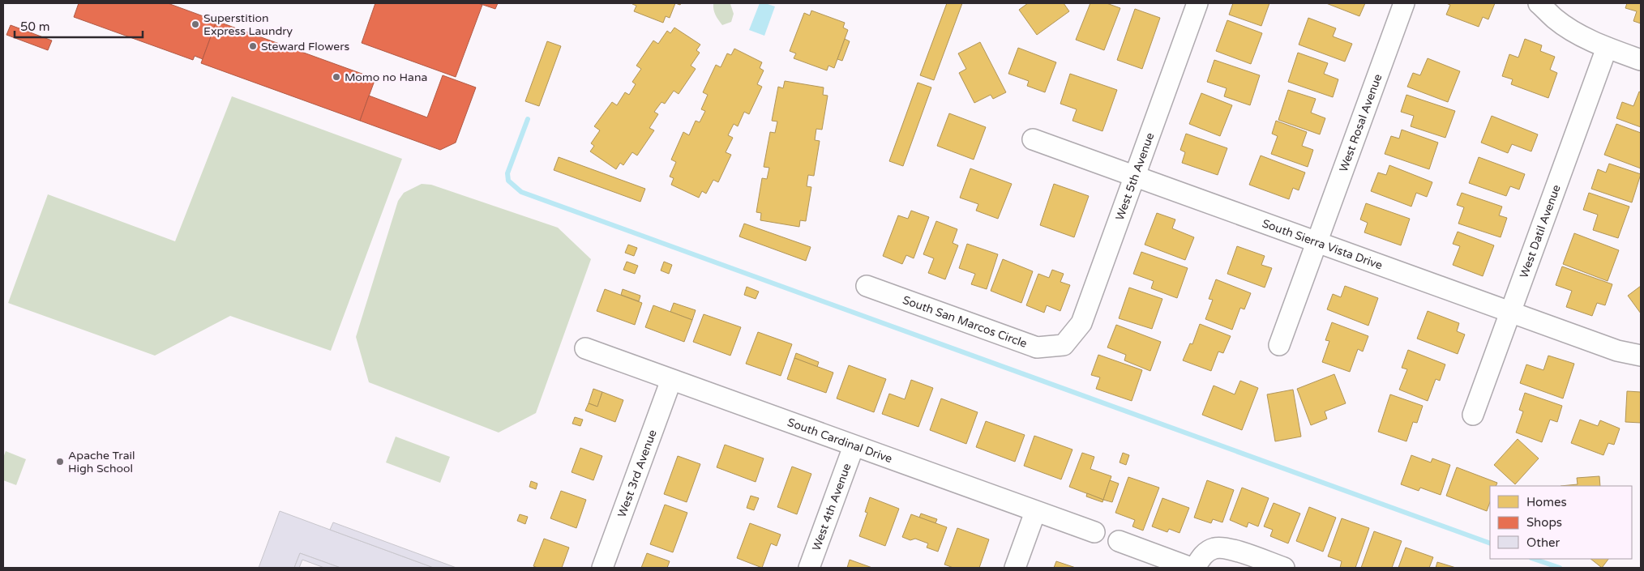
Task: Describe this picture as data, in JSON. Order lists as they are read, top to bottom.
{
  "streets": {
    "street": [
      "West Rosal Avenue",
      "West 5th Avenue",
      "West Datil Avenue",
      "South Sierra Vista Drive",
      "South San Marcos Circle",
      "South Cardinal Drive",
      "West 3rd Avenue",
      "West 4th Avenue"
    ]
  },
  "crossings": [
    ["West Rosal Avenue", "South Sierra Vista Drive"],
    ["West 5th Avenue", "South Sierra Vista Drive"],
    ["West 5th Avenue", "South San Marcos Circle"],
    ["West Datil Avenue", "South Sierra Vista Drive"],
    ["South Cardinal Drive", "West 3rd Avenue"],
    ["South Cardinal Drive", "West 4th Avenue"]
  ],
  "places": [
    "Superstition Express Laundry",
    "Steward Flowers",
    "Momo no Hana",
    "Apache Trail High School"
  ],
  "legend": ["Homes", "Shops", "Other"],
  "scale_bar": "50 m"
}
